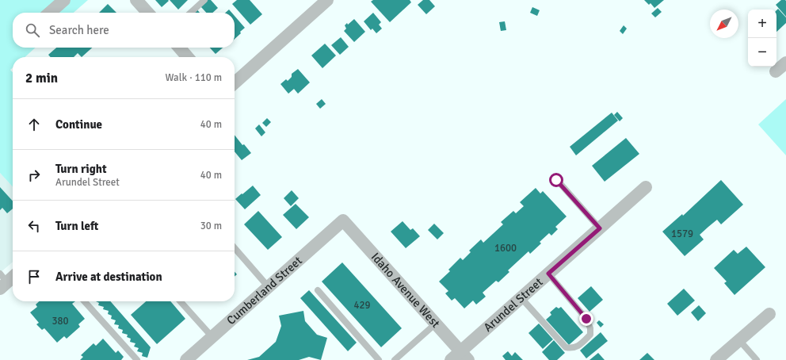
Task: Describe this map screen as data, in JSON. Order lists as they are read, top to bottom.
{
  "streets": {
    "street": ["Cumberland Street", "Idaho Avenue West", "Arundel Street"]
  },
  "crossings": [
    ["Cumberland Street", "Idaho Avenue West"],
    ["Idaho Avenue West", "Arundel Street"]
  ],
  "house_numbers": [
    "1579",
    "1600",
    "429",
    "380"
  ],
  "north": "bottom left",
  "page": {
    "map_buttons": ["+", "−"],
    "search": "Search here",
    "heading": ["2 min", "Walk · 110 m"],
    "list": [
      ["Continue", "40 m"],
      ["Turn right", "Arundel Street", "40 m"],
      ["Turn left", "30 m"],
      "Arrive at destination"
    ]
  }
}
